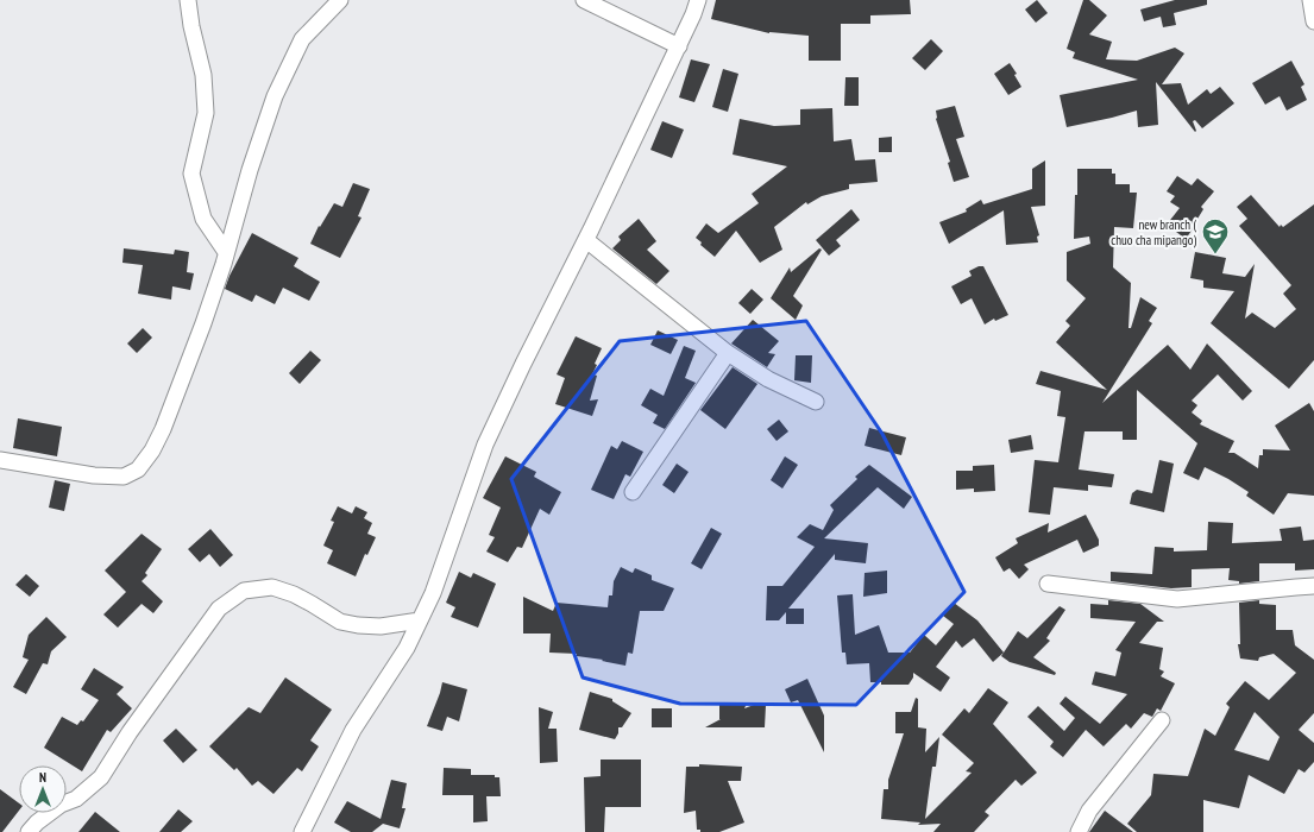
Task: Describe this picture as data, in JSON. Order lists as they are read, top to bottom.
{
  "places": {
    "school or university": ["new branch ( chuo cha mipango)"]
  },
  "north": "top"
}
